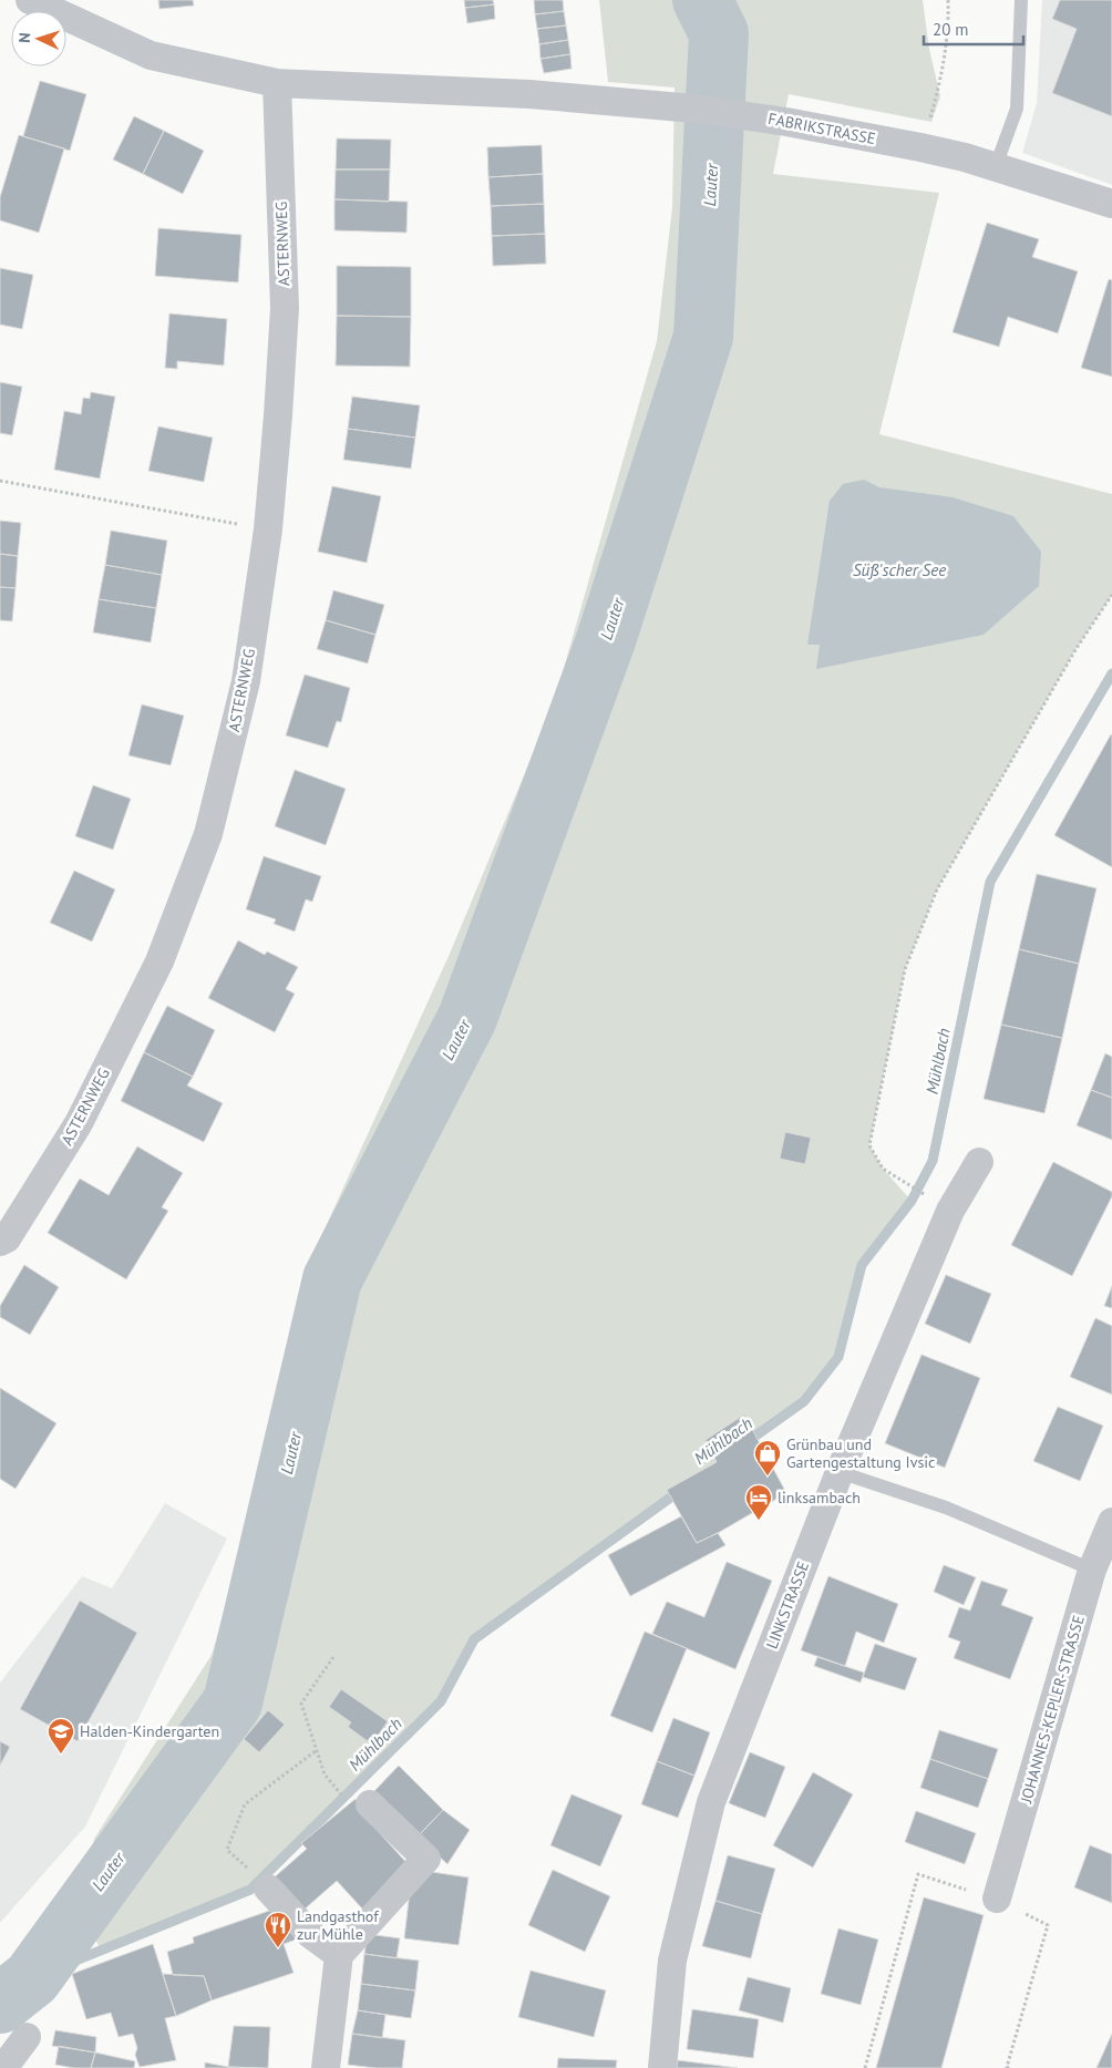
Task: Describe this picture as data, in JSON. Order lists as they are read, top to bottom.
{
  "streets": {
    "street": [
      "FABRIKSTRASSE",
      "ASTERNWEG",
      "LINKSTRASSE",
      "JOHANNES-KEPLER-STRASSE"
    ]
  },
  "crossings": [
    ["FABRIKSTRASSE", "ASTERNWEG"]
  ],
  "water": ["Lauter", "Süß'scher See", "Mühlbach"],
  "places": {
    "shop": ["Grünbau und Gartengestaltung Ivsic"],
    "hotel": ["linksambach"],
    "school or university": ["Halden-Kindergarten"],
    "restaurant": ["Landgasthof zur Mühle"]
  },
  "scale_bar": "20 m",
  "north": "left"
}
